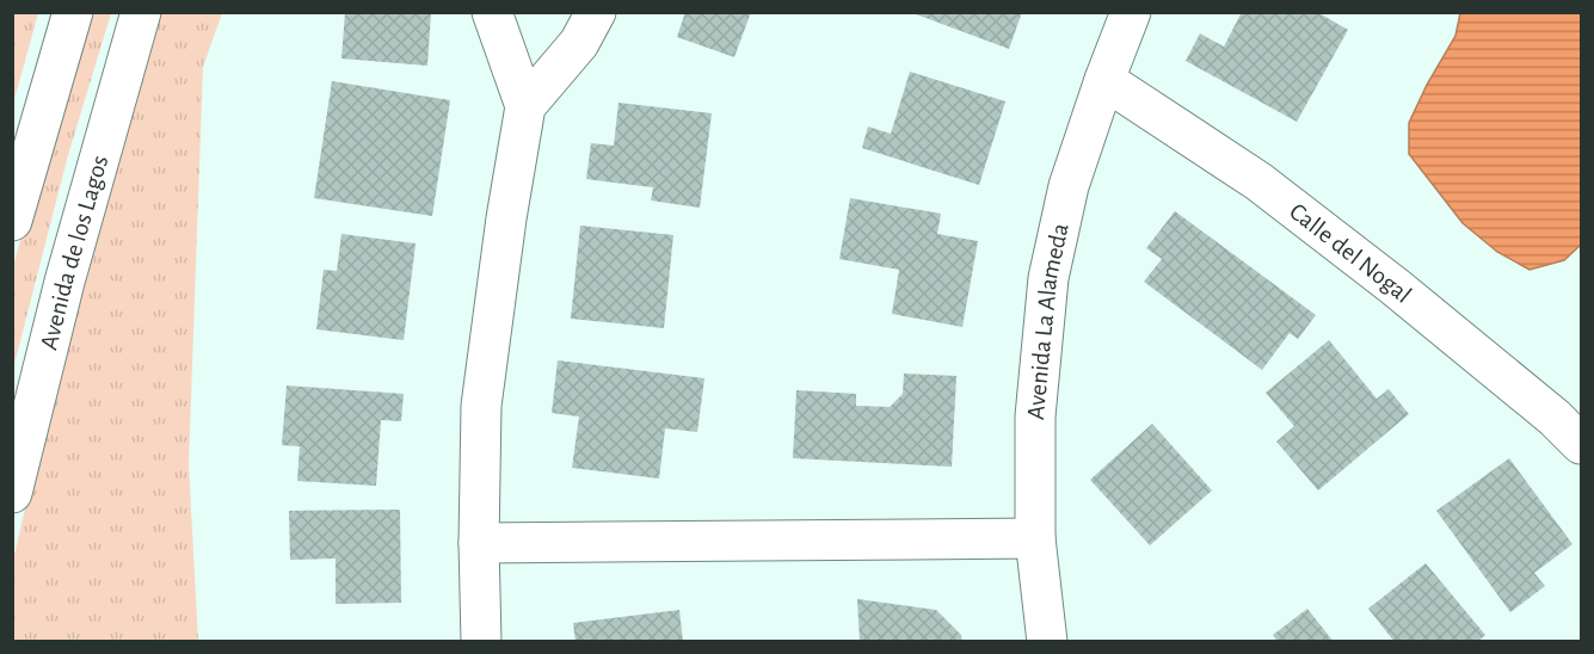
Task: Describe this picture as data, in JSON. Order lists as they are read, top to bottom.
{
  "streets": {
    "street": ["Avenida de los Lagos", "Calle del Nogal", "Avenida La Alameda"]
  },
  "crossings": [
    ["Calle del Nogal", "Avenida La Alameda"]
  ]
}
